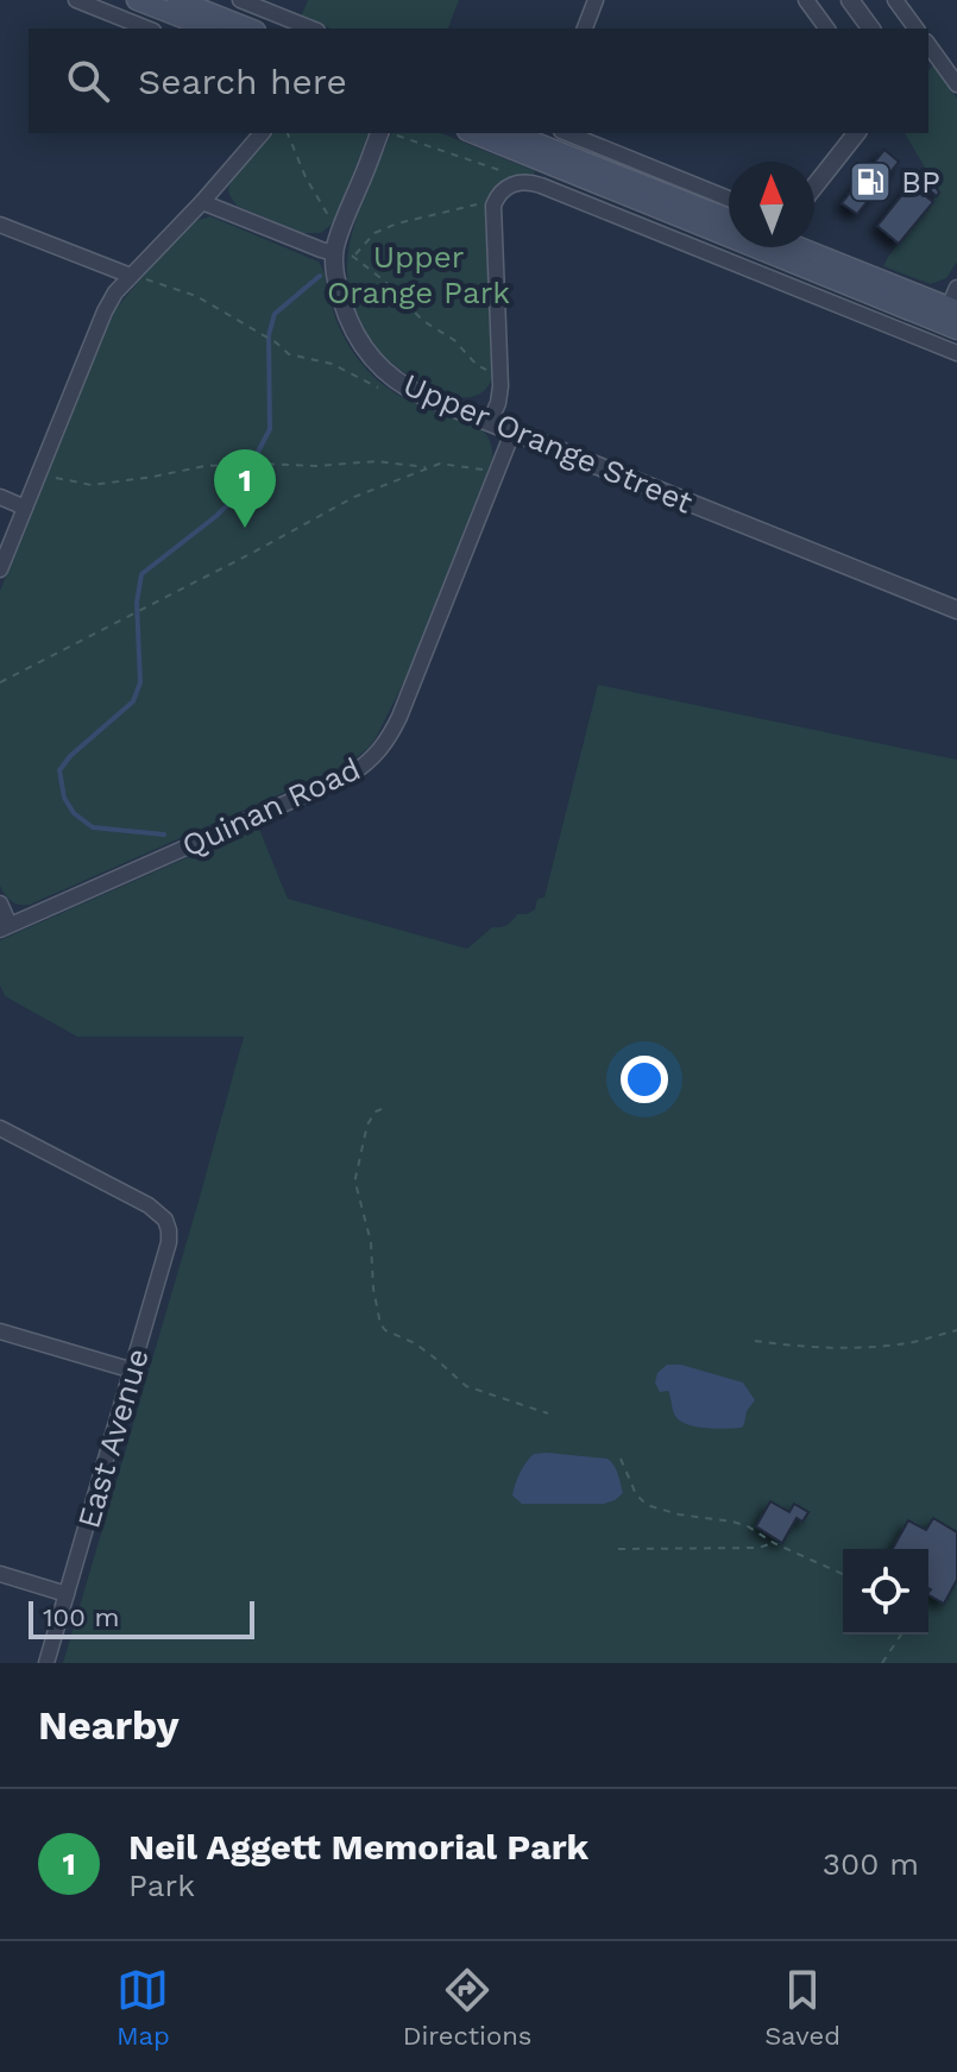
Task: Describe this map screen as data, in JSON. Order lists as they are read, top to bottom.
{
  "streets": {
    "street": ["Upper Orange Street", "Quinan Road", "East Avenue"]
  },
  "crossings": [
    ["Upper Orange Street", "Quinan Road"]
  ],
  "parks": ["Upper Orange Park"],
  "places": {
    "fuel station": ["BP"]
  },
  "scale_bar": "100 m",
  "north": "top",
  "page": {
    "search": "Search here",
    "pins": "1",
    "scale": "100 m",
    "heading": "Nearby",
    "list": [
      {
        "mark": "1",
        "name": "Neil Aggett Memorial Park",
        "note": "Park",
        "value": "300 m"
      }
    ],
    "nav": ["Map", "Directions", "Saved"]
  }
}
